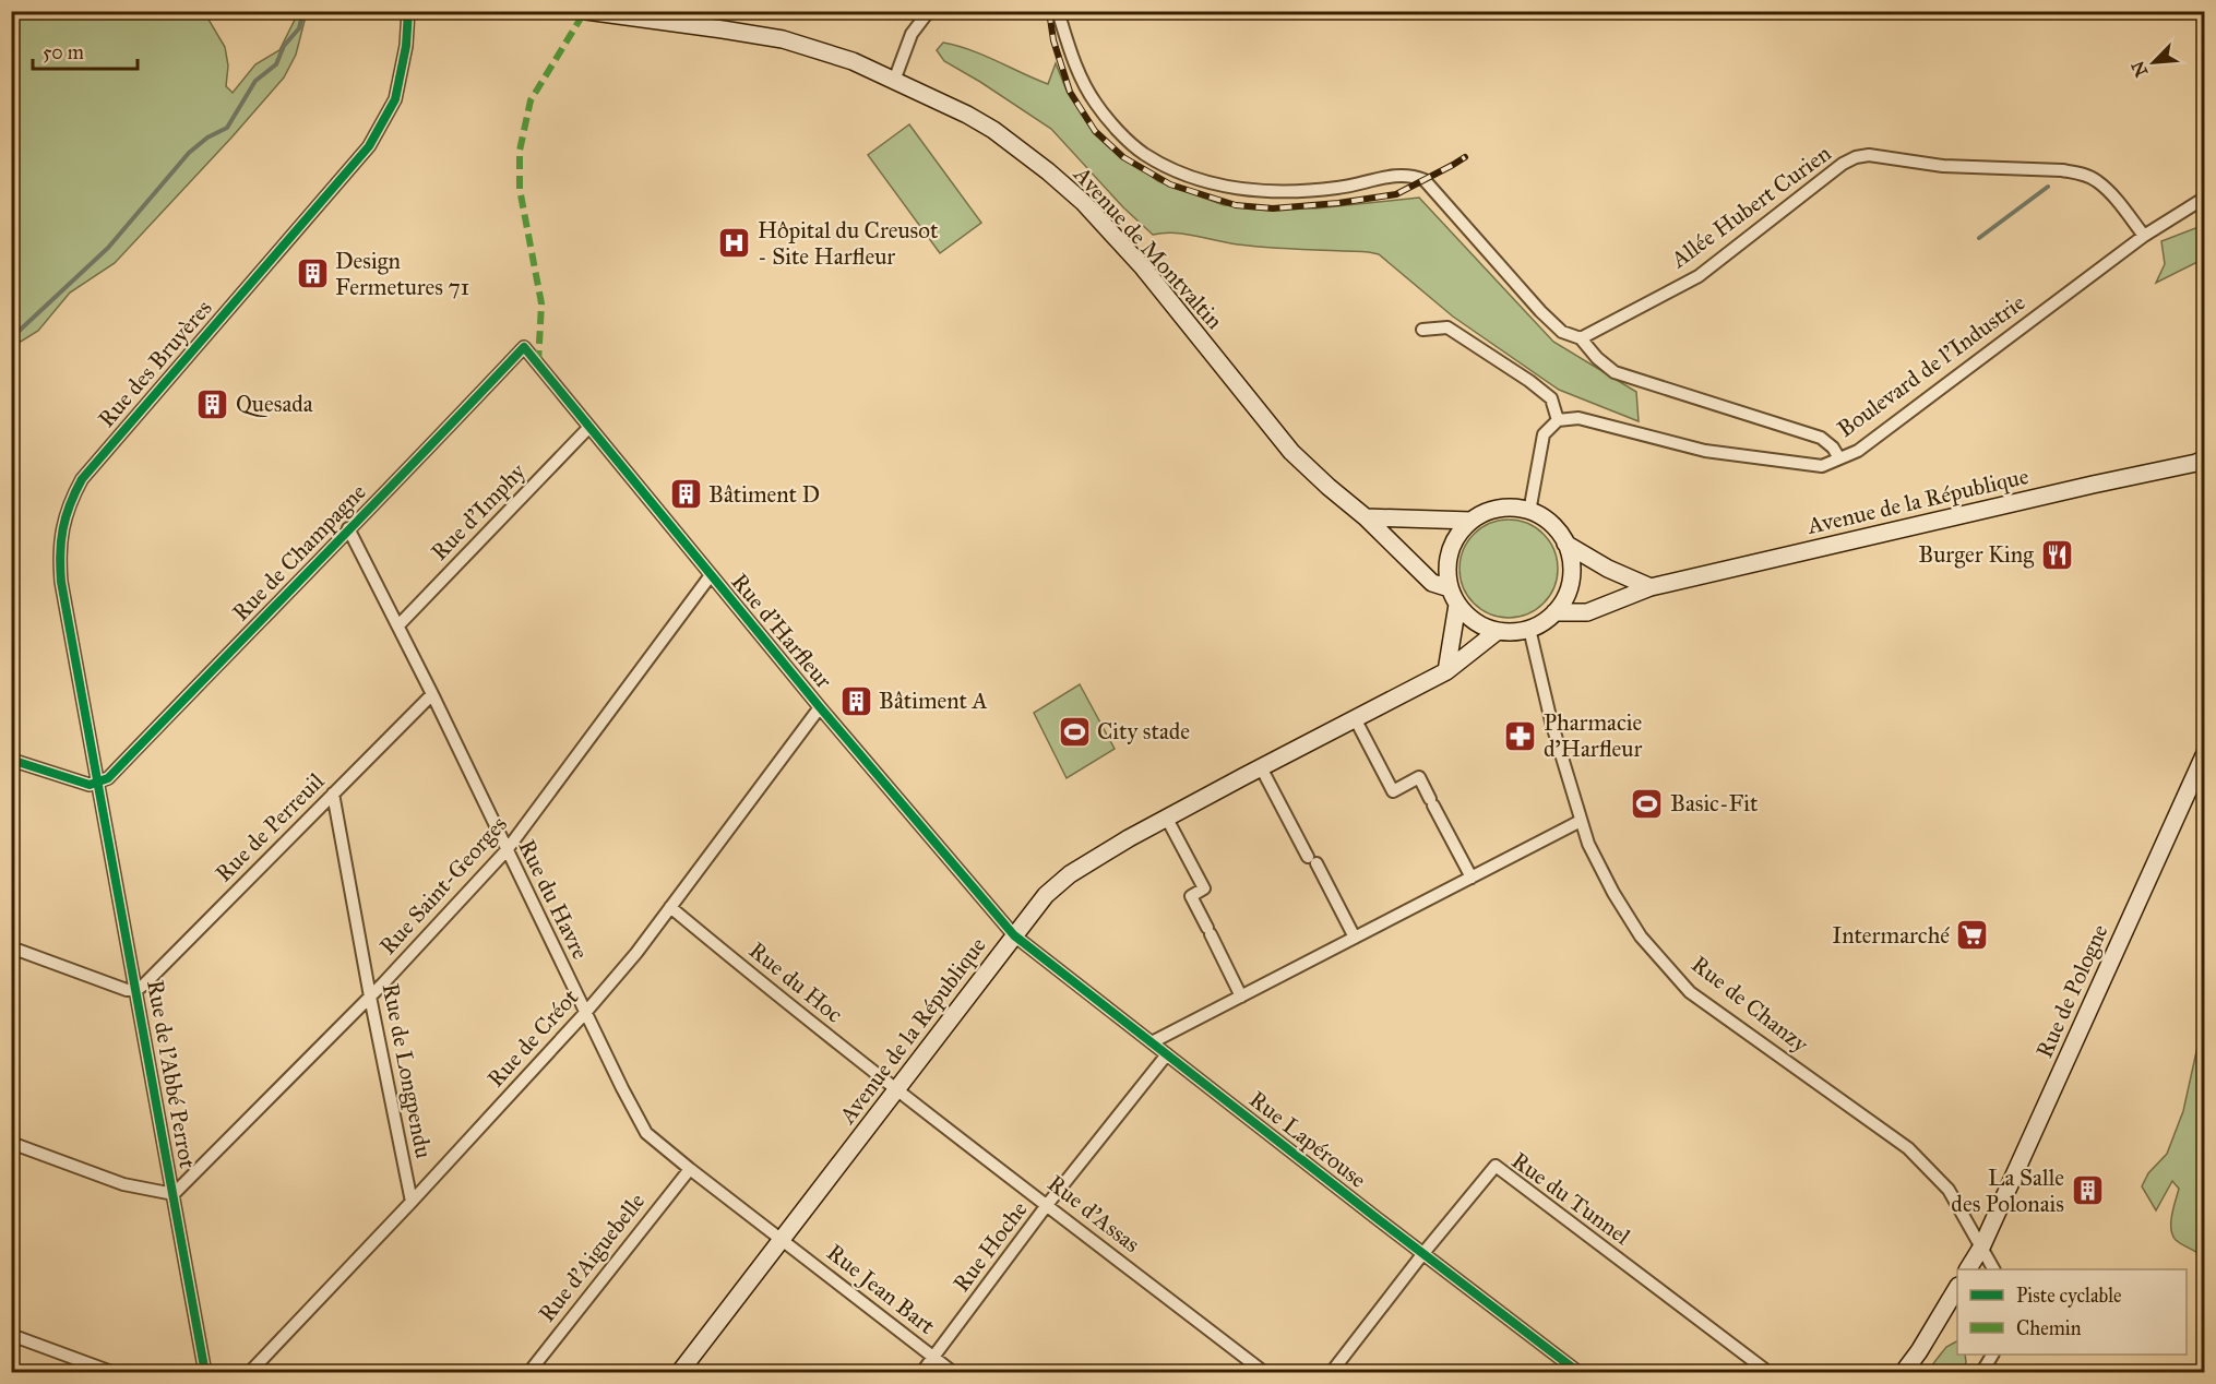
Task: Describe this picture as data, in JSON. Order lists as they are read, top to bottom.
{
  "streets": {
    "street": [
      "Allée Hubert Curien",
      "Avenue de Montvaltin",
      "Rue des Bruyères",
      "Boulevard de l'Industrie",
      "Avenue de la République",
      "Rue d'Imphy",
      "Rue de Champagne",
      "Rue d'Harfleur",
      "Rue de Perreuil",
      "Rue Saint-Georges",
      "Rue du Havre",
      "Rue du Hoc",
      "Rue de Pologne",
      "Rue de Chanzy",
      "Rue de Créot",
      "Rue de Longpendu",
      "Rue de l'Abbé Perrot",
      "Rue Lapérouse",
      "Rue du Tunnel",
      "Rue d'Assas",
      "Rue Hoche",
      "Rue d'Aiguebelle",
      "Rue Jean Bart"
    ]
  },
  "crossings": [
    ["Allée Hubert Curien", "Boulevard de l'Industrie"],
    ["Avenue de Montvaltin", "Avenue de la République"],
    ["Avenue de Montvaltin", "Rue de Chanzy"],
    ["Rue des Bruyères", "Rue de Champagne"],
    ["Rue des Bruyères", "Rue de l'Abbé Perrot"],
    ["Avenue de la République", "Rue d'Harfleur"],
    ["Avenue de la République", "Rue du Havre"],
    ["Avenue de la République", "Rue du Hoc"],
    ["Avenue de la République", "Rue de Chanzy"],
    ["Avenue de la République", "Rue Lapérouse"],
    ["Avenue de la République", "Rue d'Assas"],
    ["Avenue de la République", "Rue Jean Bart"],
    ["Rue d'Imphy", "Rue d'Harfleur"],
    ["Rue d'Imphy", "Rue du Havre"],
    ["Rue de Champagne", "Rue d'Harfleur"],
    ["Rue de Champagne", "Rue du Havre"],
    ["Rue de Champagne", "Rue de l'Abbé Perrot"],
    ["Rue d'Harfleur", "Rue Saint-Georges"],
    ["Rue d'Harfleur", "Rue de Créot"],
    ["Rue d'Harfleur", "Rue Lapérouse"],
    ["Rue de Perreuil", "Rue du Havre"],
    ["Rue de Perreuil", "Rue de Longpendu"],
    ["Rue de Perreuil", "Rue de l'Abbé Perrot"],
    ["Rue Saint-Georges", "Rue du Havre"],
    ["Rue Saint-Georges", "Rue de Longpendu"],
    ["Rue Saint-Georges", "Rue de l'Abbé Perrot"],
    ["Rue du Havre", "Rue de Créot"],
    ["Rue du Havre", "Rue d'Aiguebelle"],
    ["Rue du Havre", "Rue Jean Bart"],
    ["Rue du Hoc", "Rue de Créot"],
    ["Rue du Hoc", "Rue d'Assas"],
    ["Rue de Pologne", "Rue de Chanzy"],
    ["Rue de Créot", "Rue de Longpendu"],
    ["Rue Lapérouse", "Rue du Tunnel"],
    ["Rue Lapérouse", "Rue Hoche"],
    ["Rue d'Assas", "Rue Hoche"],
    ["Rue Hoche", "Rue Jean Bart"]
  ],
  "places": {
    "hospital": ["Hôpital du Creusot - Site Harfleur"],
    "building": [
      "Design Fermetures 71",
      "Quesada",
      "Bâtiment D",
      "Bâtiment A",
      "La Salle des Polonais"
    ],
    "restaurant": ["Burger King"],
    "sports": ["City stade", "Basic-Fit"],
    "pharmacy": ["Pharmacie d'Harfleur"],
    "supermarket": ["Intermarché"]
  },
  "legend": ["Piste cyclable", "Chemin"],
  "scale_bar": "50 m",
  "north": "bottom left"
}
